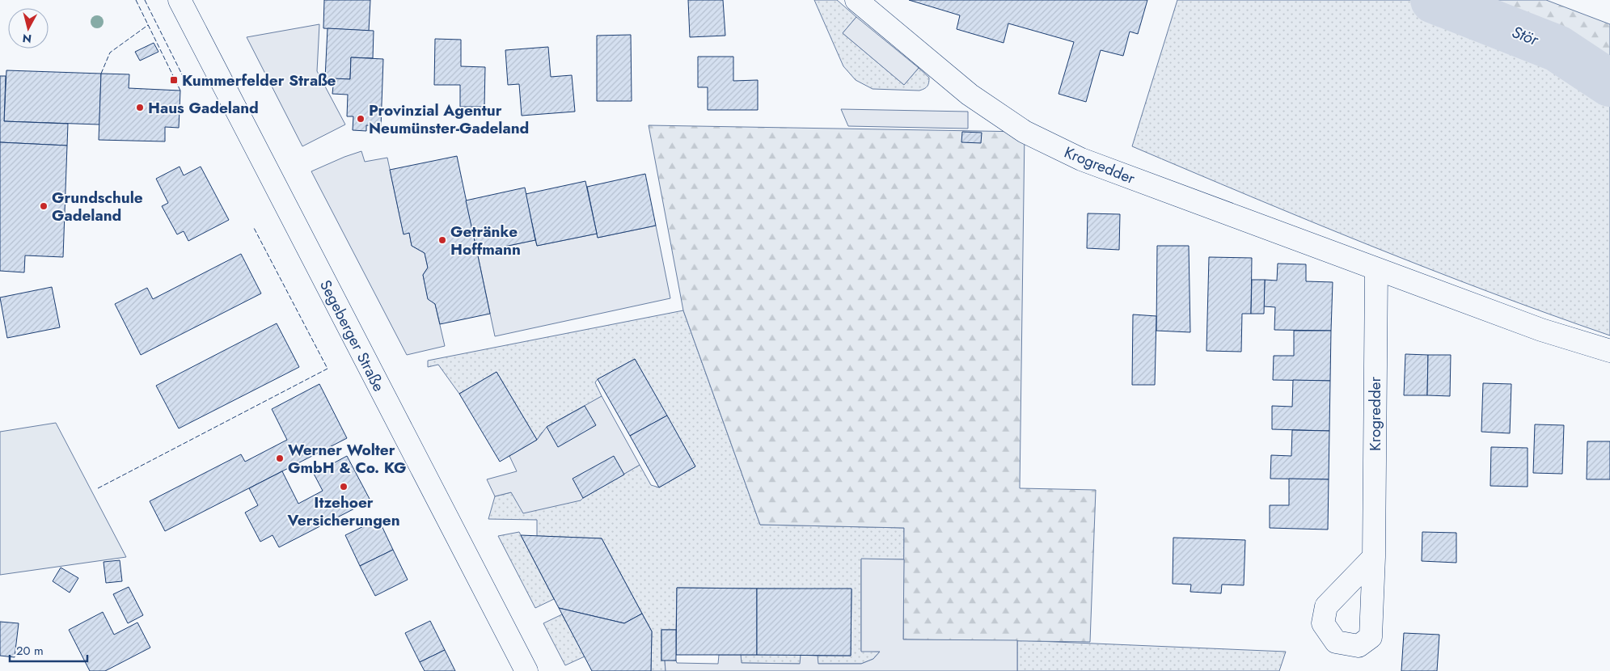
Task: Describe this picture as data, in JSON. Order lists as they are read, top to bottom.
{
  "streets": {
    "street": ["Krogredder", "Segeberger Straße"]
  },
  "water": ["Stör"],
  "places": {
    "transit": ["Kummerfelder Straße"],
    "other": [
      "Haus Gadeland",
      "Provinzial Agentur Neumünster-Gadeland",
      "Grundschule Gadeland",
      "Getränke Hoffmann",
      "Werner Wolter GmbH & Co. KG",
      "Itzehoer Versicherungen"
    ]
  },
  "scale_bar": "20 m",
  "north": "bottom"
}
